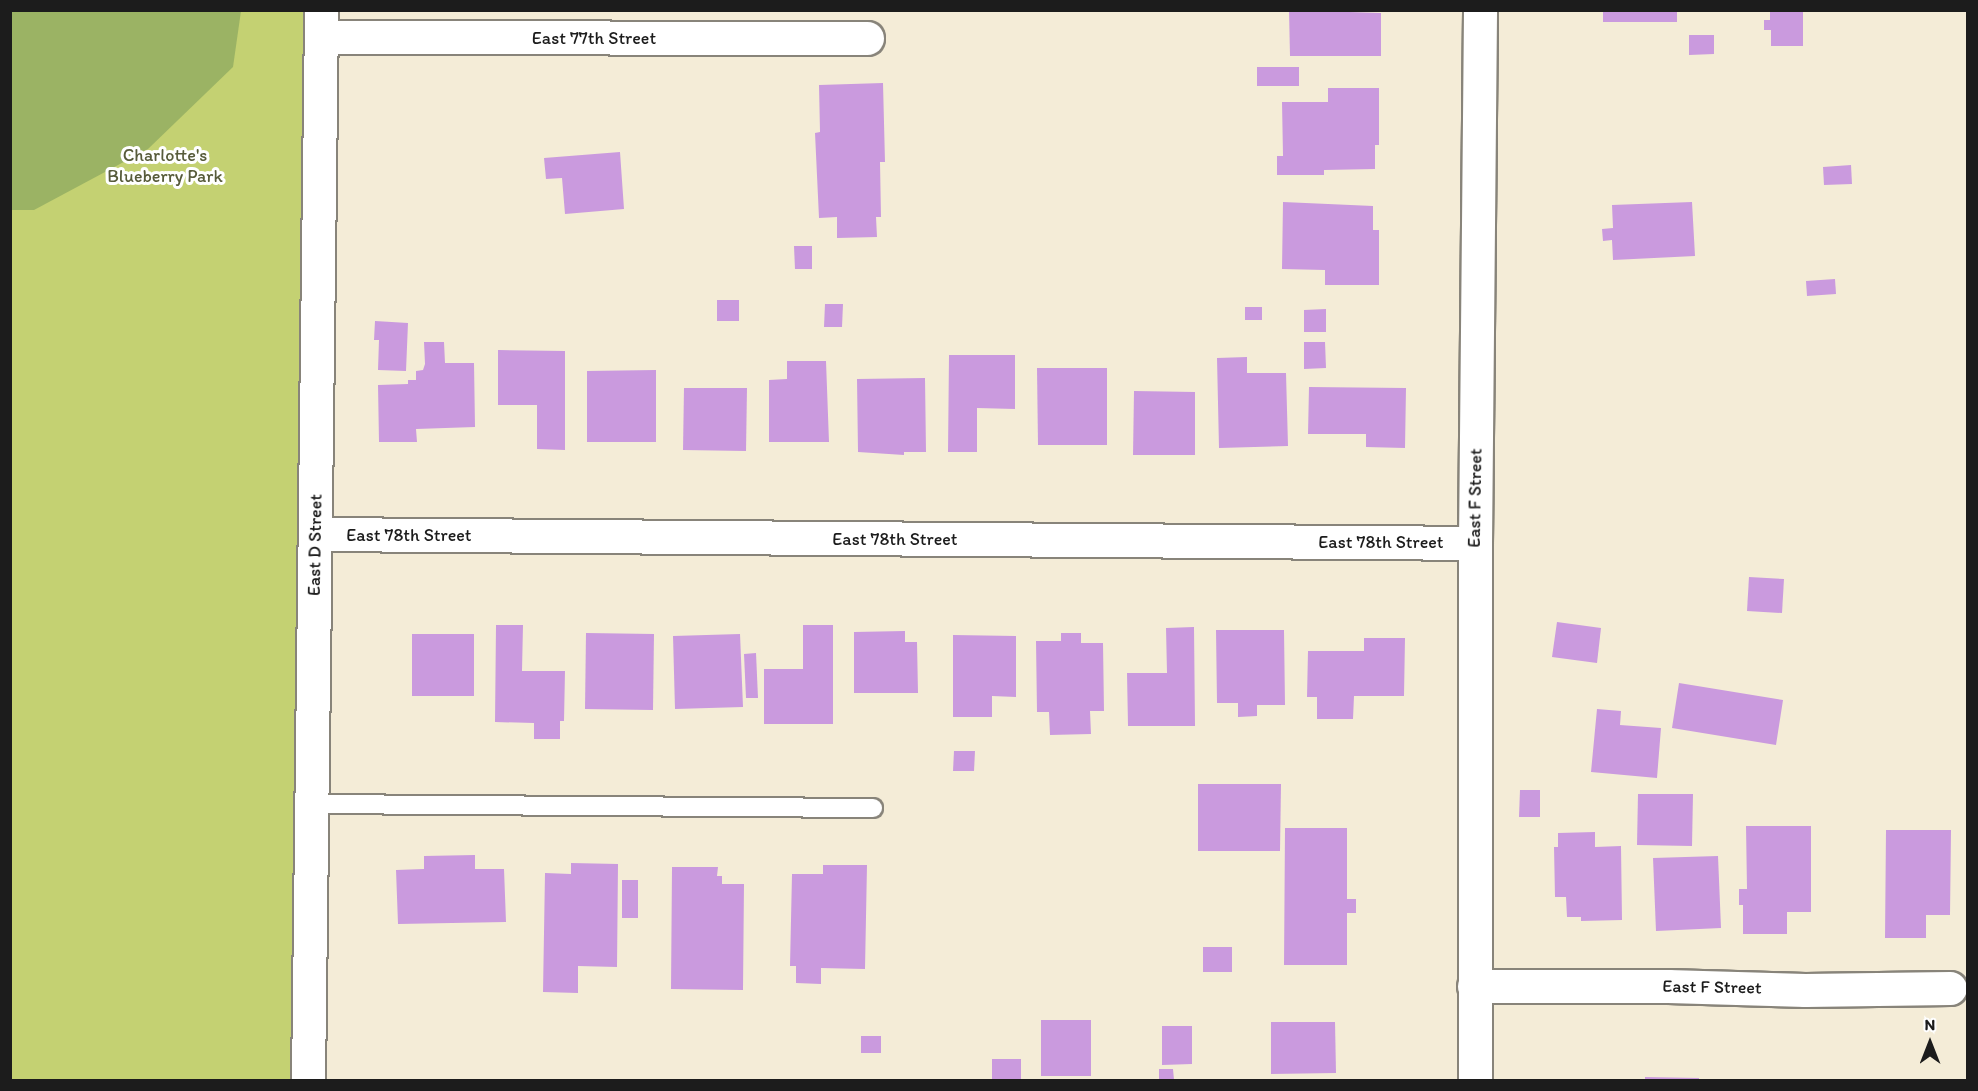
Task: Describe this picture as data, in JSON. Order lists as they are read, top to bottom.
{
  "streets": {
    "street": [
      "East 77th Street",
      "East F Street",
      "East 78th Street",
      "East D Street"
    ]
  },
  "crossings": [
    ["East 77th Street", "East D Street"],
    ["East F Street", "East 78th Street"],
    ["East 78th Street", "East D Street"]
  ],
  "parks": ["Charlotte's Blueberry Park"],
  "north": "top"
}
